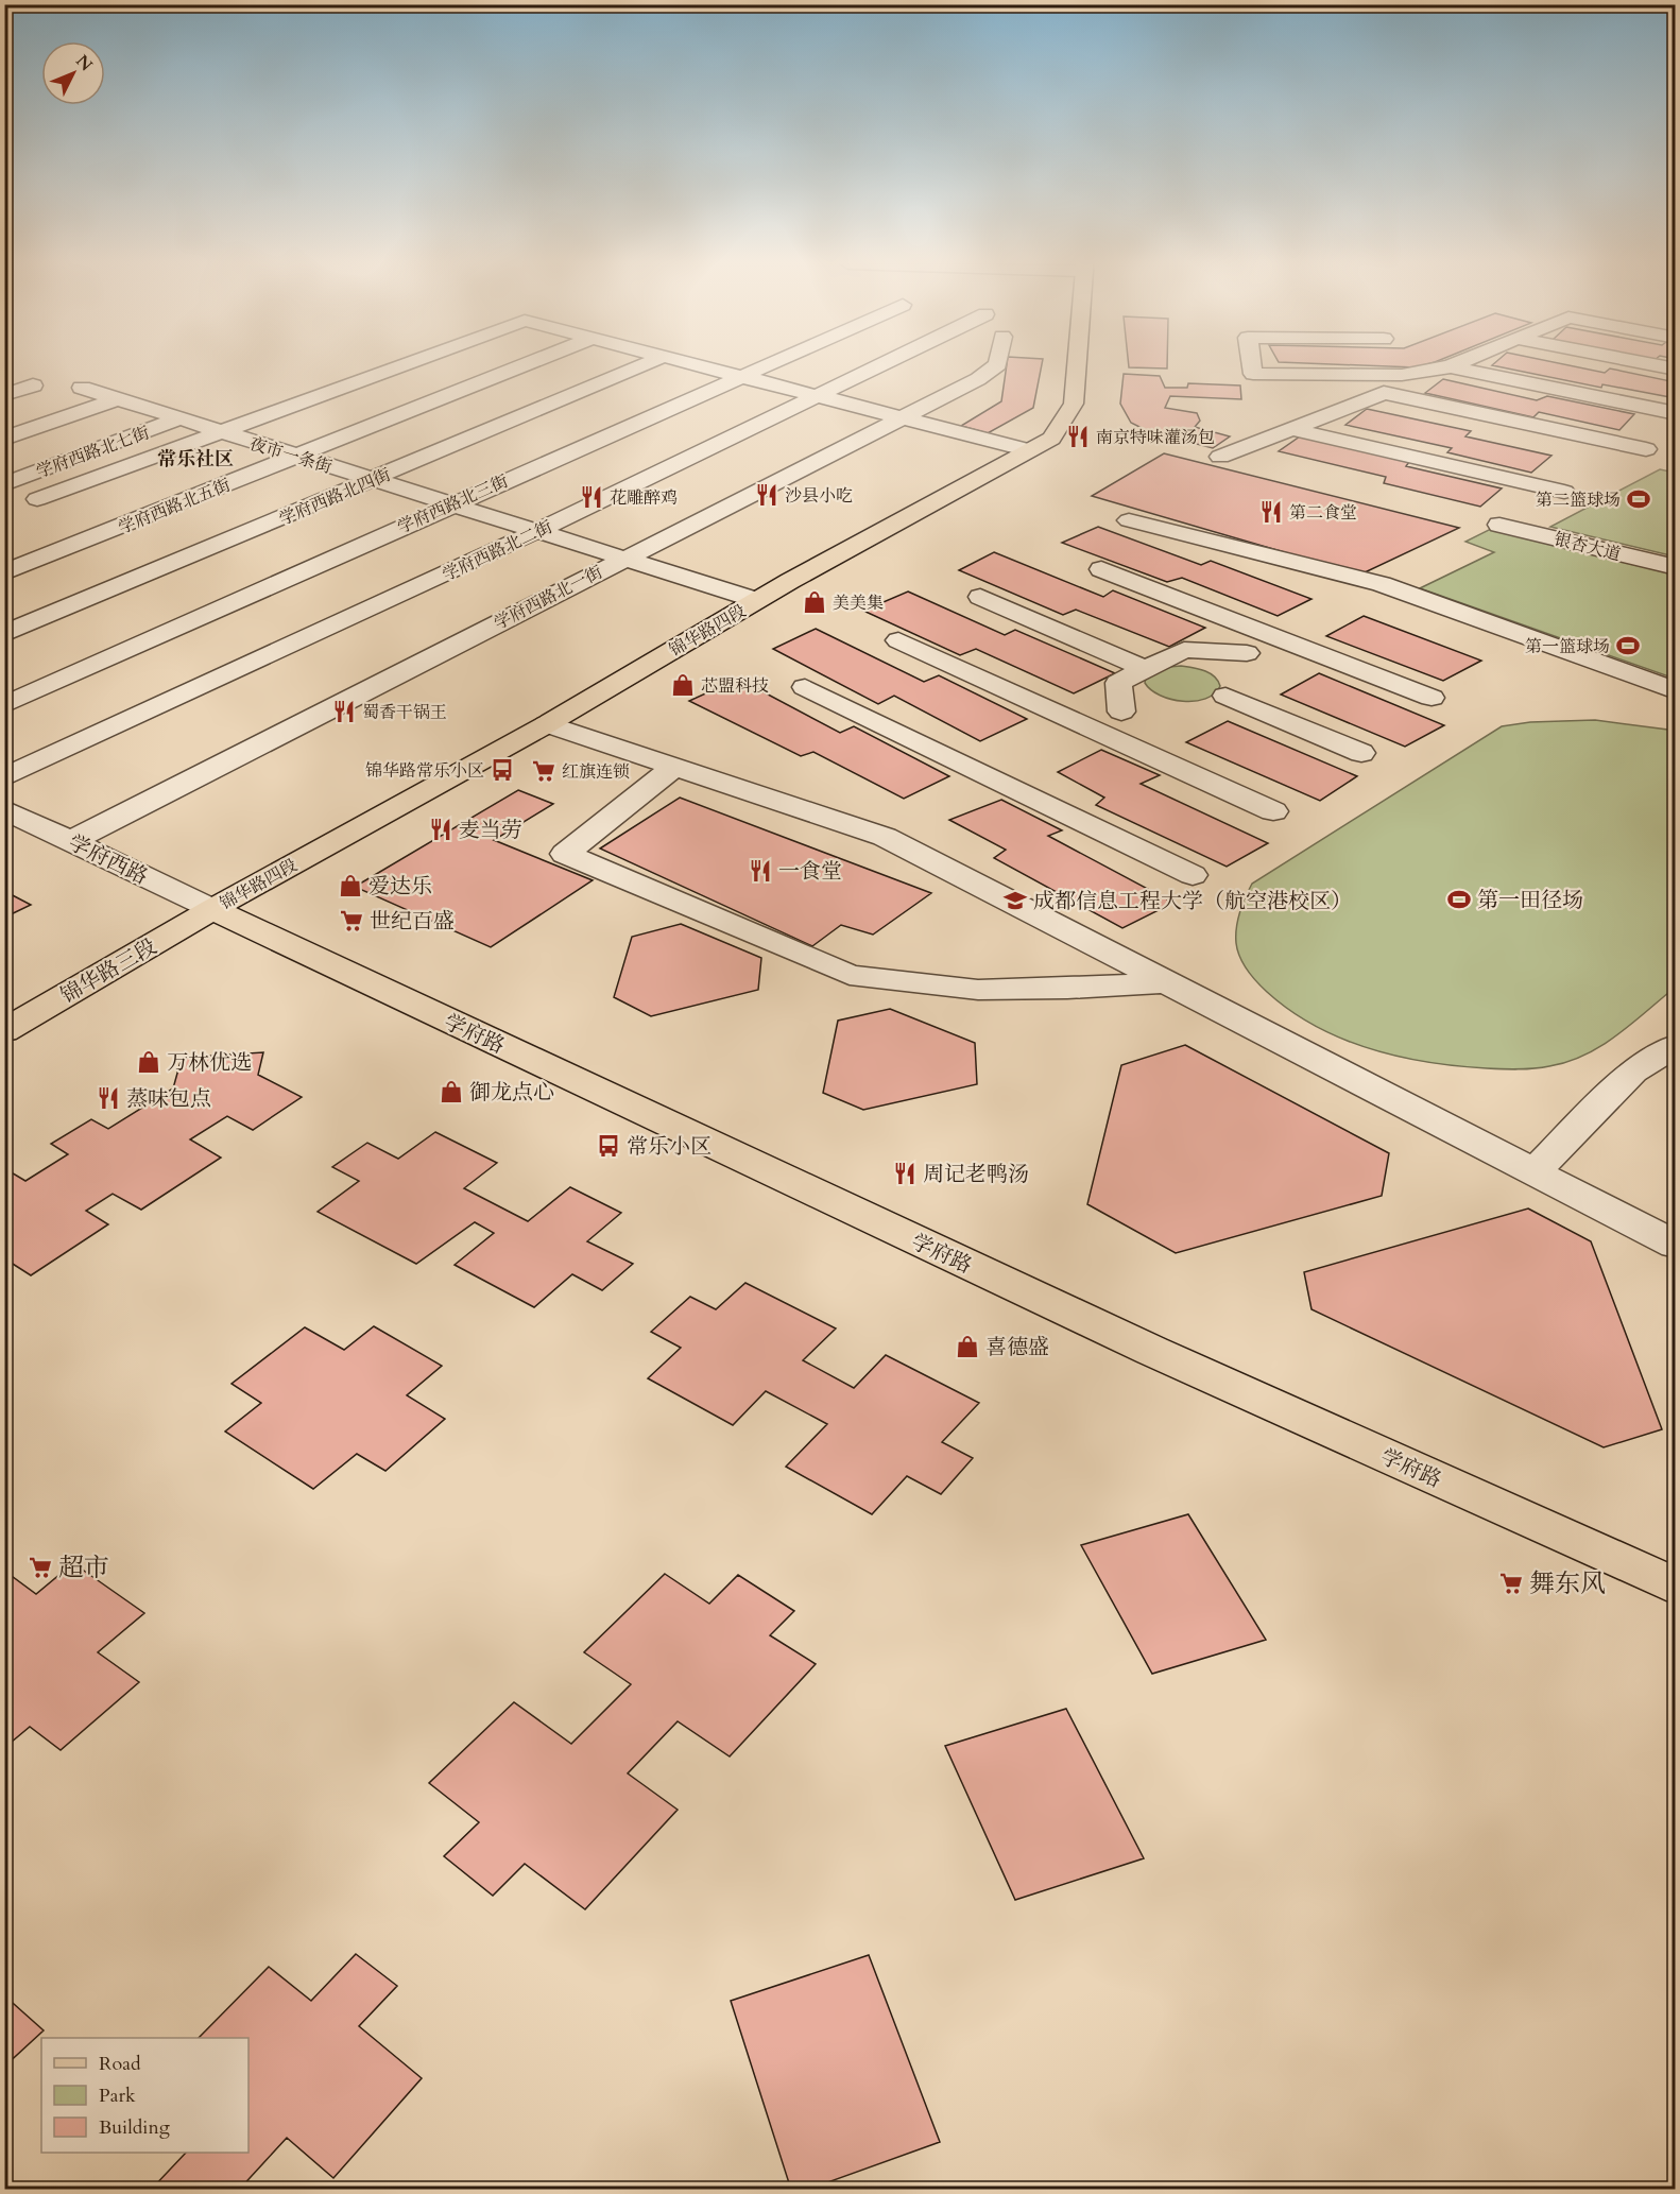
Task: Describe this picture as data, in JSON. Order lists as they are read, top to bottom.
{
  "streets": {
    "main road": ["锦华路四段", "锦华路三段", "学府路"],
    "street": [
      "学府西路北七街",
      "夜市一条街",
      "学府西路北四街",
      "学府西路北三街",
      "学府西路北五街",
      "银杏大道",
      "学府西路北二街",
      "学府西路北一街",
      "学府西路"
    ]
  },
  "crossings": [
    ["学府西路北七街", "夜市一条街"],
    ["夜市一条街", "学府西路北四街"],
    ["夜市一条街", "学府西路北三街"],
    ["夜市一条街", "学府西路北五街"],
    ["夜市一条街", "学府西路北二街"],
    ["夜市一条街", "学府西路北一街"],
    ["夜市一条街", "锦华路四段"],
    ["学府西路北一街", "学府西路"],
    ["锦华路四段", "学府西路"],
    ["锦华路四段", "锦华路三段"],
    ["锦华路四段", "学府路"],
    ["学府西路", "锦华路三段"],
    ["学府西路", "学府路"],
    ["锦华路三段", "学府路"]
  ],
  "districts": ["常乐社区"],
  "places": {
    "restaurant": [
      "南京特味灌汤包",
      "沙县小吃",
      "花雕醉鸡",
      "第二食堂",
      "蜀香干锅王",
      "麦当劳",
      "一食堂",
      "蒸味包点",
      "周记老鸭汤"
    ],
    "sports": ["第二篮球场", "第一篮球场", "第一田径场"],
    "shop": [
      "美美集",
      "芯盟科技",
      "爱达乐",
      "万林优选",
      "御龙点心",
      "喜德盛"
    ],
    "bus stop": ["锦华路常乐小区", "常乐小区"],
    "supermarket": [
      "红旗连锁",
      "世纪百盛",
      "超市",
      "舞东风"
    ],
    "school or university": ["成都信息工程大学（航空港校区）"]
  },
  "legend": ["Road", "Park", "Building"],
  "north": "top right"
}
